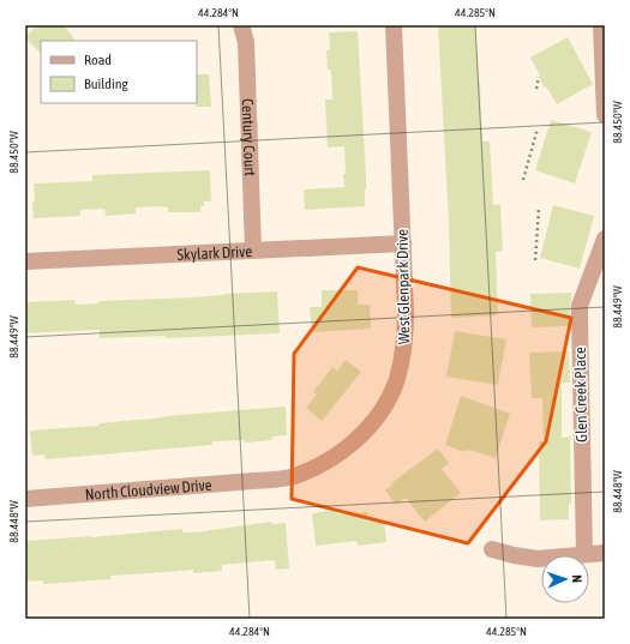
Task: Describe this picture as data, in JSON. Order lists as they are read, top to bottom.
{
  "streets": {
    "street": [
      "Century Court",
      "Skylark Drive",
      "West Glenpark Drive",
      "Glen Creek Place",
      "North Cloudview Drive"
    ]
  },
  "crossings": [
    ["Century Court", "Skylark Drive"],
    ["Skylark Drive", "West Glenpark Drive"],
    ["West Glenpark Drive", "North Cloudview Drive"]
  ],
  "legend": ["Road", "Building"],
  "north": "right",
  "coordinates": [
    "44.284°N",
    "44.285°N",
    "88.450°W",
    "88.449°W",
    "88.448°W"
  ]
}
